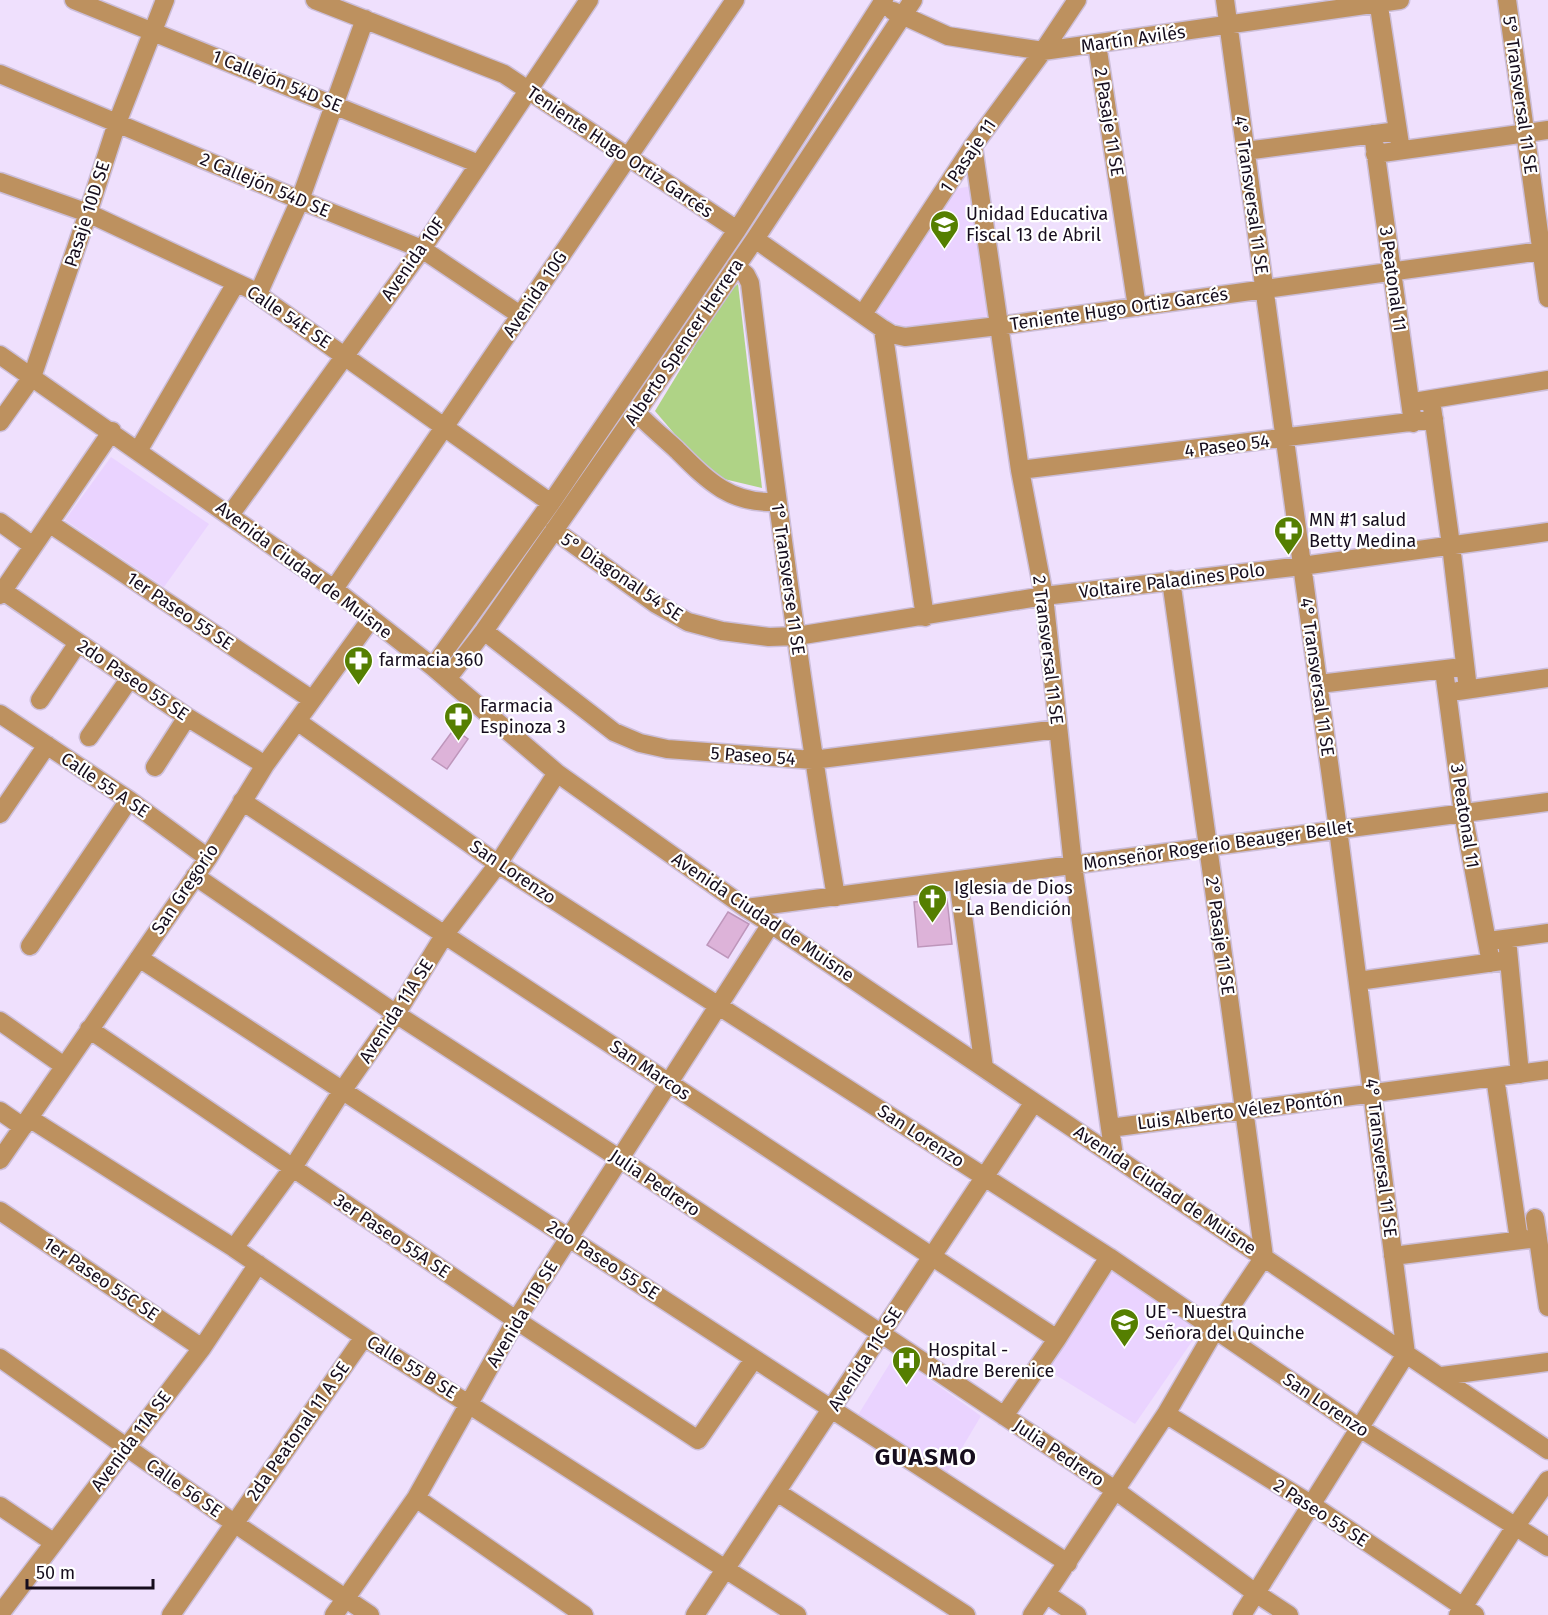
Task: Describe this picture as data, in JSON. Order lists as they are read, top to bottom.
{
  "streets": {
    "street": [
      "Martín Avilés",
      "1 Callejón 54D SE",
      "5° Transversal 11 SE",
      "2 Pasaje 11 SE",
      "Teniente Hugo Ortiz Garcés",
      "1 Pasaje 11",
      "2 Callejón 54D SE",
      "4° Transversal 11 SE",
      "Pasaje 10D SE",
      "Avenida 10F",
      "3 Peatonal 11",
      "Avenida 10G",
      "Calle 54E SE",
      "Alberto Spencer Herrera",
      "4 Paseo 54",
      "Avenida Ciudad de Muisne",
      "5° Diagonal 54 SE",
      "1° Transverse 11 SE",
      "Voltaire Paladines Polo",
      "1er Paseo 55 SE",
      "2 Transversal 11 SE",
      "2do Paseo 55 SE",
      "5 Paseo 54",
      "Calle 55 A SE",
      "Monseñor Rogerio Beauger Bellet",
      "San Lorenzo",
      "San Gregorio",
      "2° Pasaje 11 SE",
      "Avenida 11A SE",
      "San Marcos",
      "Luis Alberto Vélez Pontón",
      "Julia Pedrero",
      "3er Paseo 55A SE",
      "1er Paseo 55C SE",
      "Avenida 11B SE",
      "Avenida 11C SE",
      "Calle 55 B SE",
      "2da Peatonal 11 A SE",
      "Calle 56 SE",
      "2 Paseo 55 SE"
    ]
  },
  "crossings": [
    ["Martín Avilés", "2 Pasaje 11 SE"],
    ["Martín Avilés", "1 Pasaje 11"],
    ["Martín Avilés", "4° Transversal 11 SE"],
    ["Martín Avilés", "Alberto Spencer Herrera"],
    ["1 Callejón 54D SE", "Pasaje 10D SE"],
    ["1 Callejón 54D SE", "Avenida 10F"],
    ["5° Transversal 11 SE", "Teniente Hugo Ortiz Garcés"],
    ["2 Pasaje 11 SE", "Teniente Hugo Ortiz Garcés"],
    ["Teniente Hugo Ortiz Garcés", "1 Pasaje 11"],
    ["Teniente Hugo Ortiz Garcés", "4° Transversal 11 SE"],
    ["Teniente Hugo Ortiz Garcés", "Avenida 10F"],
    ["Teniente Hugo Ortiz Garcés", "3 Peatonal 11"],
    ["Teniente Hugo Ortiz Garcés", "Avenida 10G"],
    ["Teniente Hugo Ortiz Garcés", "Alberto Spencer Herrera"],
    ["Teniente Hugo Ortiz Garcés", "2 Transversal 11 SE"],
    ["1 Pasaje 11", "2 Transversal 11 SE"],
    ["2 Callejón 54D SE", "Pasaje 10D SE"],
    ["2 Callejón 54D SE", "Avenida 10F"],
    ["2 Callejón 54D SE", "Avenida 10G"],
    ["4° Transversal 11 SE", "4 Paseo 54"],
    ["4° Transversal 11 SE", "Avenida Ciudad de Muisne"],
    ["4° Transversal 11 SE", "Voltaire Paladines Polo"],
    ["4° Transversal 11 SE", "Monseñor Rogerio Beauger Bellet"],
    ["4° Transversal 11 SE", "Luis Alberto Vélez Pontón"],
    ["Pasaje 10D SE", "Calle 54E SE"],
    ["Pasaje 10D SE", "Avenida Ciudad de Muisne"],
    ["Avenida 10F", "Calle 54E SE"],
    ["Avenida 10F", "Avenida Ciudad de Muisne"],
    ["3 Peatonal 11", "4 Paseo 54"],
    ["3 Peatonal 11", "Monseñor Rogerio Beauger Bellet"],
    ["3 Peatonal 11", "Luis Alberto Vélez Pontón"],
    ["Avenida 10G", "Calle 54E SE"],
    ["Avenida 10G", "Avenida Ciudad de Muisne"],
    ["Calle 54E SE", "Alberto Spencer Herrera"],
    ["Alberto Spencer Herrera", "Avenida Ciudad de Muisne"],
    ["Alberto Spencer Herrera", "5° Diagonal 54 SE"],
    ["Alberto Spencer Herrera", "1° Transverse 11 SE"],
    ["Alberto Spencer Herrera", "5 Paseo 54"],
    ["4 Paseo 54", "2 Transversal 11 SE"],
    ["Avenida Ciudad de Muisne", "2 Transversal 11 SE"],
    ["Avenida Ciudad de Muisne", "Monseñor Rogerio Beauger Bellet"],
    ["Avenida Ciudad de Muisne", "San Gregorio"],
    ["Avenida Ciudad de Muisne", "2° Pasaje 11 SE"],
    ["Avenida Ciudad de Muisne", "Avenida 11A SE"],
    ["Avenida Ciudad de Muisne", "Avenida 11B SE"],
    ["Avenida Ciudad de Muisne", "Avenida 11C SE"],
    ["5° Diagonal 54 SE", "1° Transverse 11 SE"],
    ["5° Diagonal 54 SE", "Voltaire Paladines Polo"],
    ["1° Transverse 11 SE", "Voltaire Paladines Polo"],
    ["1° Transverse 11 SE", "5 Paseo 54"],
    ["1° Transverse 11 SE", "Monseñor Rogerio Beauger Bellet"],
    ["Voltaire Paladines Polo", "2 Transversal 11 SE"],
    ["Voltaire Paladines Polo", "2° Pasaje 11 SE"],
    ["1er Paseo 55 SE", "San Gregorio"],
    ["2 Transversal 11 SE", "5 Paseo 54"],
    ["2 Transversal 11 SE", "Monseñor Rogerio Beauger Bellet"],
    ["2 Transversal 11 SE", "Luis Alberto Vélez Pontón"],
    ["2do Paseo 55 SE", "San Gregorio"],
    ["2do Paseo 55 SE", "Avenida 11A SE"],
    ["2do Paseo 55 SE", "3er Paseo 55A SE"],
    ["2do Paseo 55 SE", "Avenida 11B SE"],
    ["2do Paseo 55 SE", "Avenida 11C SE"],
    ["Calle 55 A SE", "San Gregorio"],
    ["Monseñor Rogerio Beauger Bellet", "2° Pasaje 11 SE"],
    ["San Lorenzo", "San Gregorio"],
    ["San Lorenzo", "Avenida 11A SE"],
    ["San Lorenzo", "Avenida 11B SE"],
    ["San Lorenzo", "Avenida 11C SE"],
    ["San Gregorio", "San Marcos"],
    ["San Gregorio", "Julia Pedrero"],
    ["San Gregorio", "3er Paseo 55A SE"],
    ["San Gregorio", "Calle 55 B SE"],
    ["2° Pasaje 11 SE", "Luis Alberto Vélez Pontón"],
    ["Avenida 11A SE", "San Marcos"],
    ["Avenida 11A SE", "Julia Pedrero"],
    ["Avenida 11A SE", "3er Paseo 55A SE"],
    ["Avenida 11A SE", "1er Paseo 55C SE"],
    ["Avenida 11A SE", "Calle 55 B SE"],
    ["Avenida 11A SE", "Calle 56 SE"],
    ["San Marcos", "Avenida 11B SE"],
    ["San Marcos", "Avenida 11C SE"],
    ["Julia Pedrero", "Avenida 11B SE"],
    ["Julia Pedrero", "Avenida 11C SE"],
    ["3er Paseo 55A SE", "Avenida 11B SE"],
    ["Avenida 11B SE", "Calle 55 B SE"],
    ["Avenida 11B SE", "Calle 56 SE"],
    ["Avenida 11C SE", "Calle 55 B SE"],
    ["Calle 55 B SE", "2da Peatonal 11 A SE"],
    ["2da Peatonal 11 A SE", "Calle 56 SE"]
  ],
  "districts": ["GUASMO"],
  "places": {
    "school or university": ["Unidad Educativa Fiscal 13 de Abril", "UE - Nuestra Señora del Quinche"],
    "pharmacy": ["MN #1 salud Betty Medina", "farmacia 360", "Farmacia Espinoza 3"],
    "church": ["Iglesia de Dios - La Bendición"],
    "hospital": ["Hospital - Madre Berenice"]
  },
  "scale_bar": "50 m"
}
